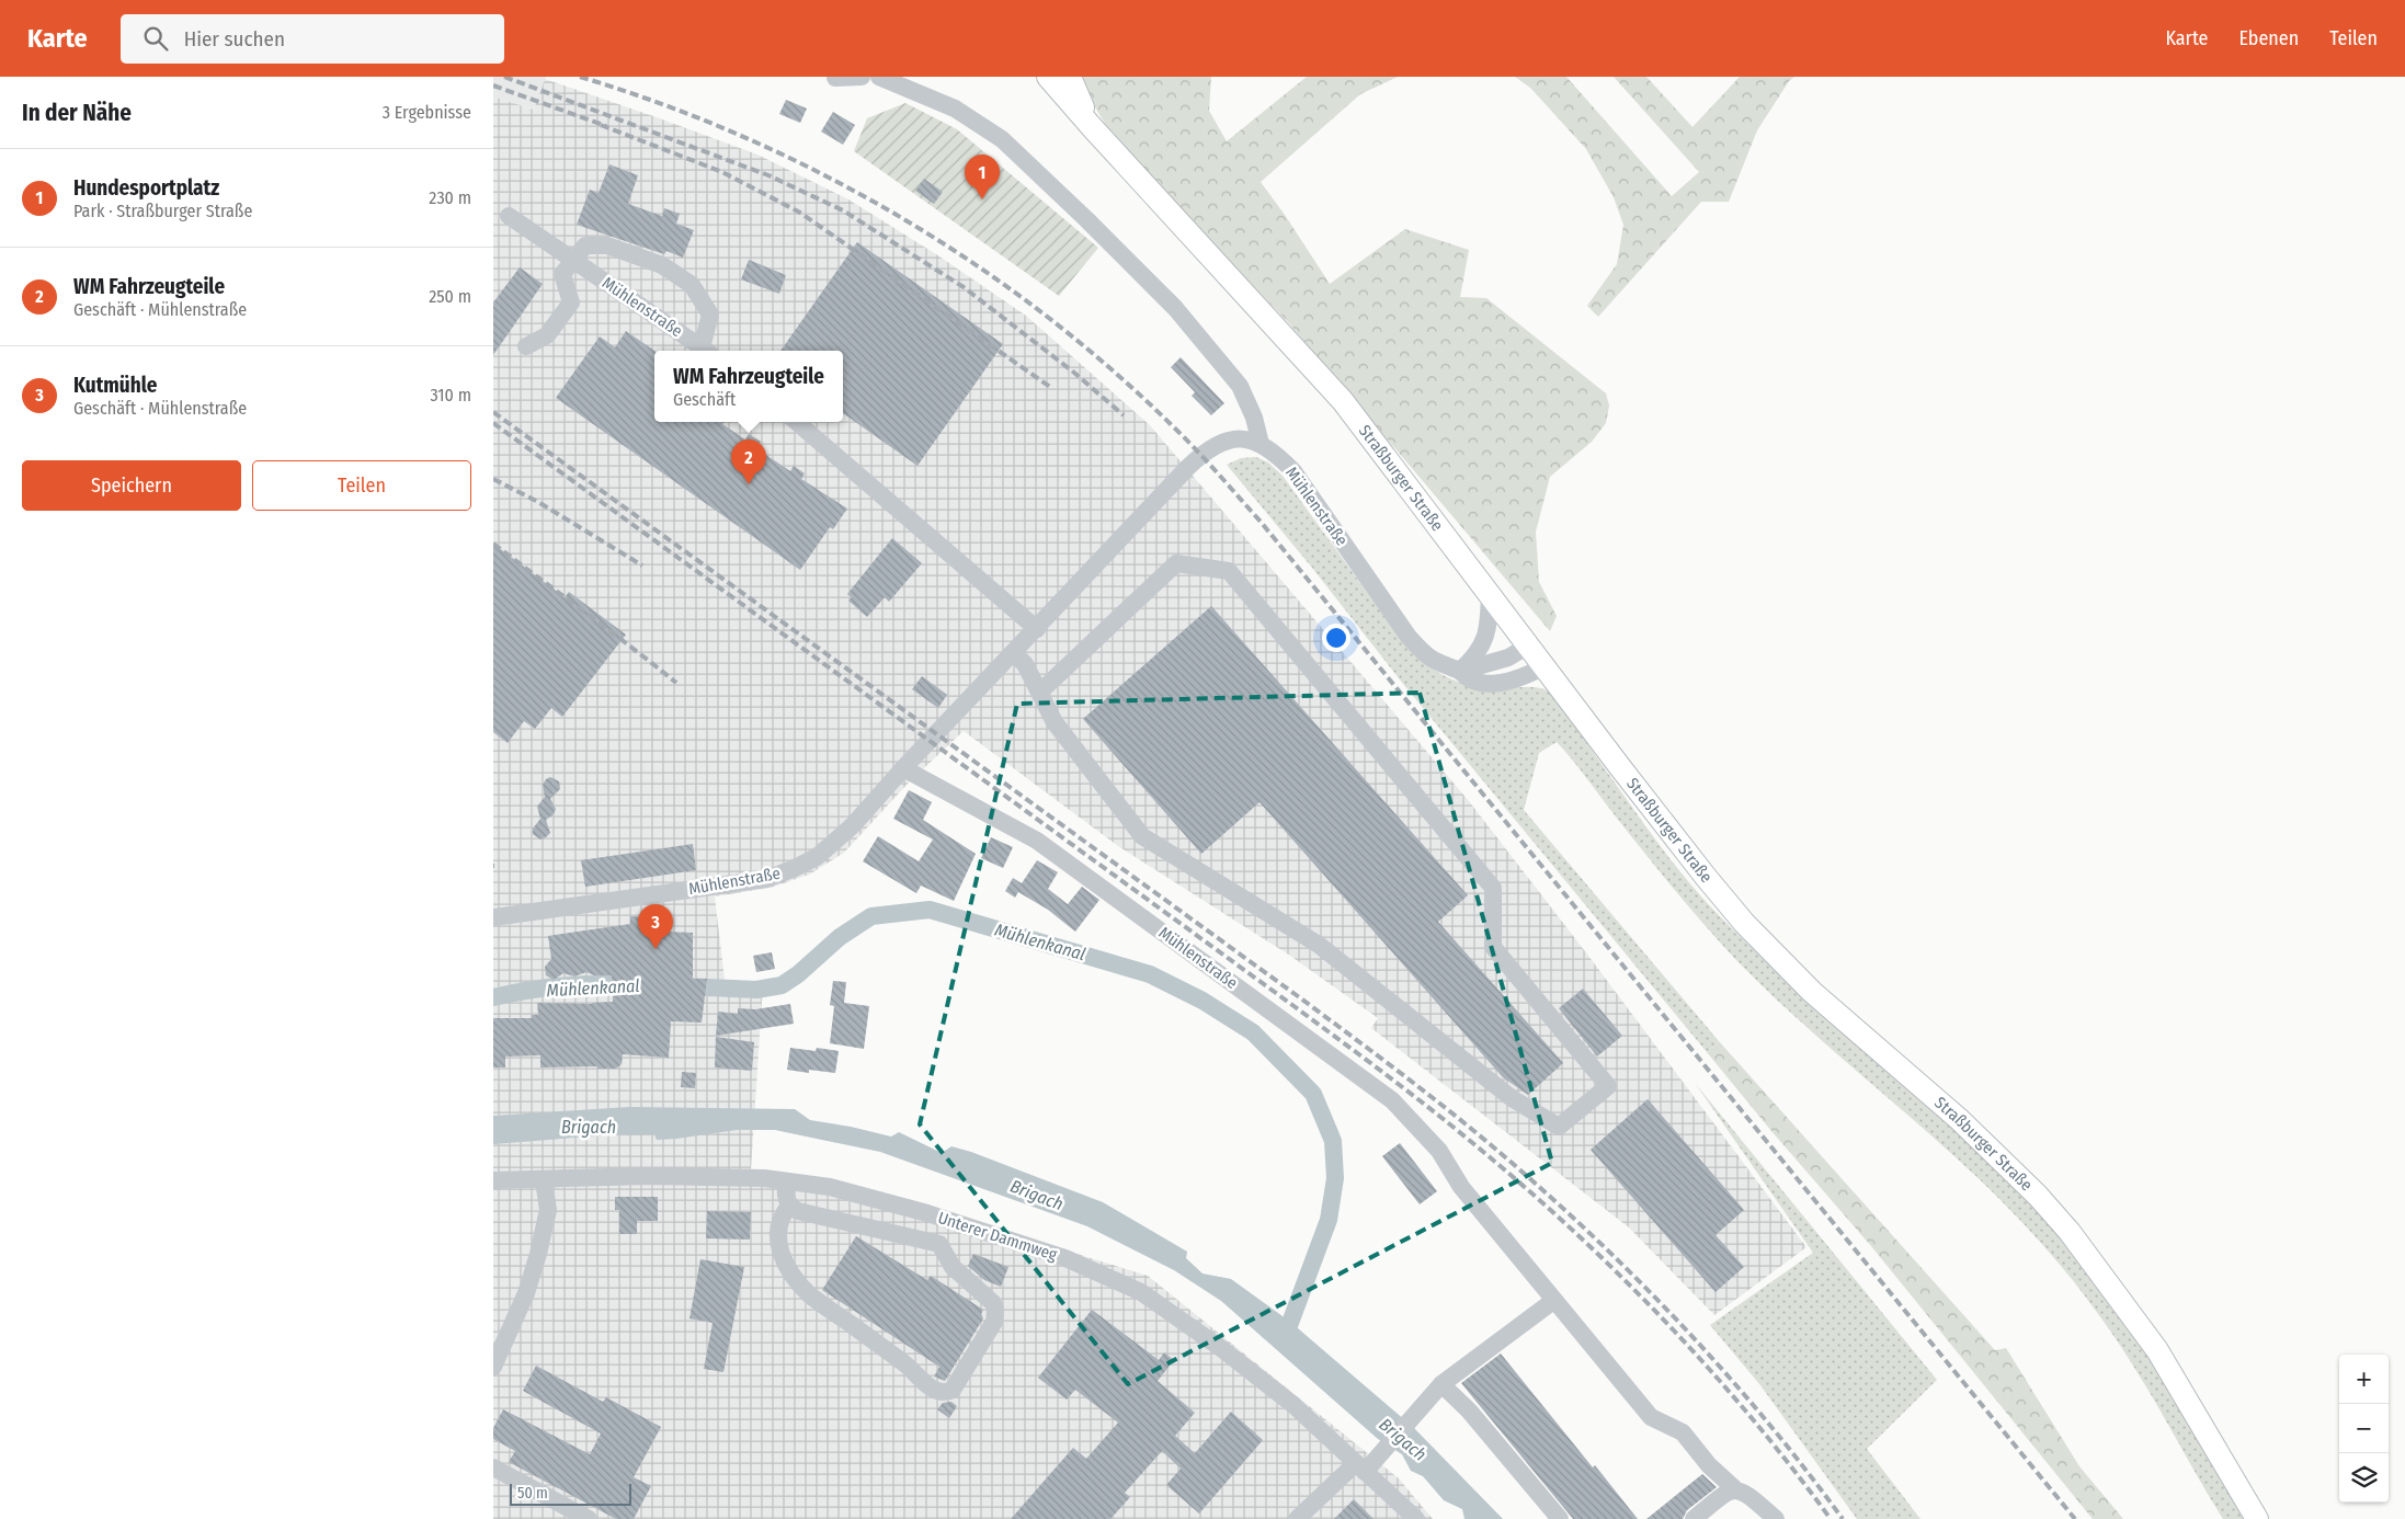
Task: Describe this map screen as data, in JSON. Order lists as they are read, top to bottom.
{
  "streets": {
    "main road": ["Straßburger Straße"],
    "street": ["Mühlenstraße", "Unterer Dammweg"]
  },
  "crossings": [
    ["Mühlenstraße", "Straßburger Straße"]
  ],
  "water": ["Mühlenkanal", "Brigach"],
  "scale_bar": "50 m",
  "page": {
    "header": "Karte",
    "search": "Hier suchen",
    "nav": ["Karte", "Ebenen", "Teilen"],
    "heading": ["In der Nähe", "3 Ergebnisse"],
    "list": [
      {
        "mark": "1",
        "name": "Hundesportplatz",
        "note": "Park · Straßburger Straße",
        "value": "230 m"
      },
      {
        "mark": "2",
        "name": "WM Fahrzeugteile",
        "note": "Geschäft · Mühlenstraße",
        "value": "250 m"
      },
      {
        "mark": "3",
        "name": "Kutmühle",
        "note": "Geschäft · Mühlenstraße",
        "value": "310 m"
      }
    ],
    "pins": ["1", "2", "3"],
    "popup": ["WM Fahrzeugteile", "Geschäft"],
    "buttons": ["Speichern", "Teilen"],
    "map_buttons": ["+", "−"],
    "scale": "50 m"
  }
}
